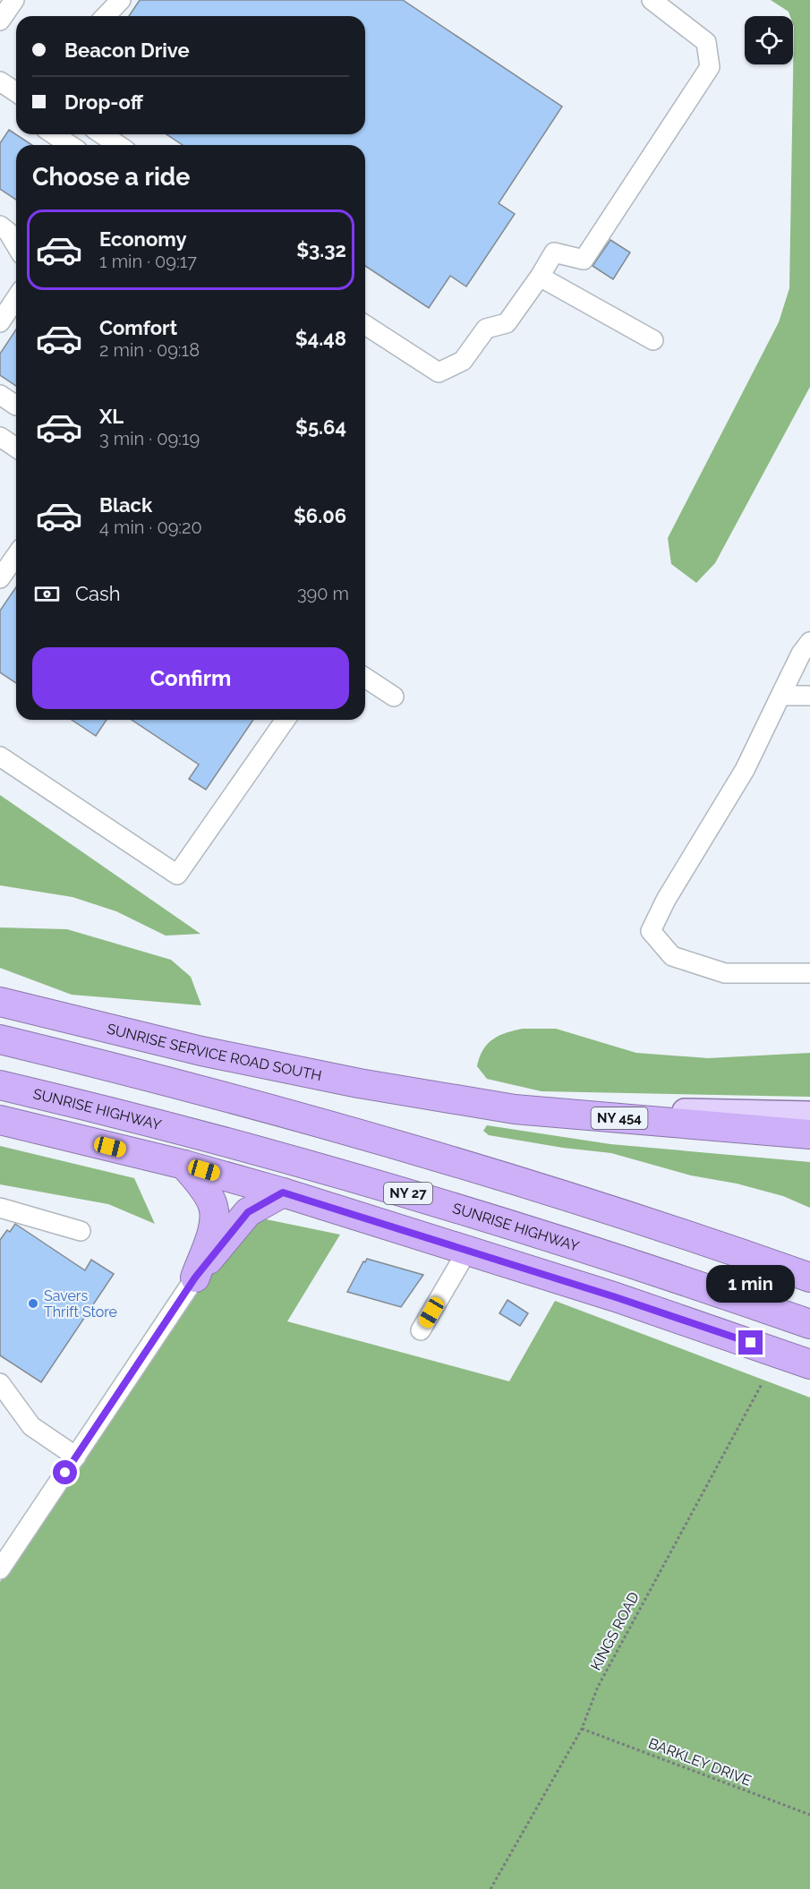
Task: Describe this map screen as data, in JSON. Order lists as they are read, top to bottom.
{
  "streets": {
    "highway": [
      "SUNRISE SERVICE ROAD SOUTH",
      "SUNRISE HIGHWAY",
      "NY 454",
      "NY 27"
    ],
    "path": ["KINGS ROAD", "BARKLEY DRIVE"]
  },
  "crossings": [
    ["SUNRISE SERVICE ROAD SOUTH", "NY 454"],
    ["KINGS ROAD", "BARKLEY DRIVE"]
  ],
  "places": ["Savers Thrift Store"],
  "page": {
    "banner": ["Beacon Drive", "Drop-off"],
    "heading": "Choose a ride",
    "list": [
      {
        "name": "Economy",
        "note": "1 min · 09:17",
        "value": "$3.32"
      },
      {
        "name": "Comfort",
        "note": "2 min · 09:18",
        "value": "$4.48"
      },
      {
        "name": "XL",
        "note": "3 min · 09:19",
        "value": "$5.64"
      },
      {
        "name": "Black",
        "note": "4 min · 09:20",
        "value": "$6.06"
      }
    ],
    "pay": ["Cash", "390 m"],
    "buttons": "Confirm",
    "bubble": "1 min"
  }
}
